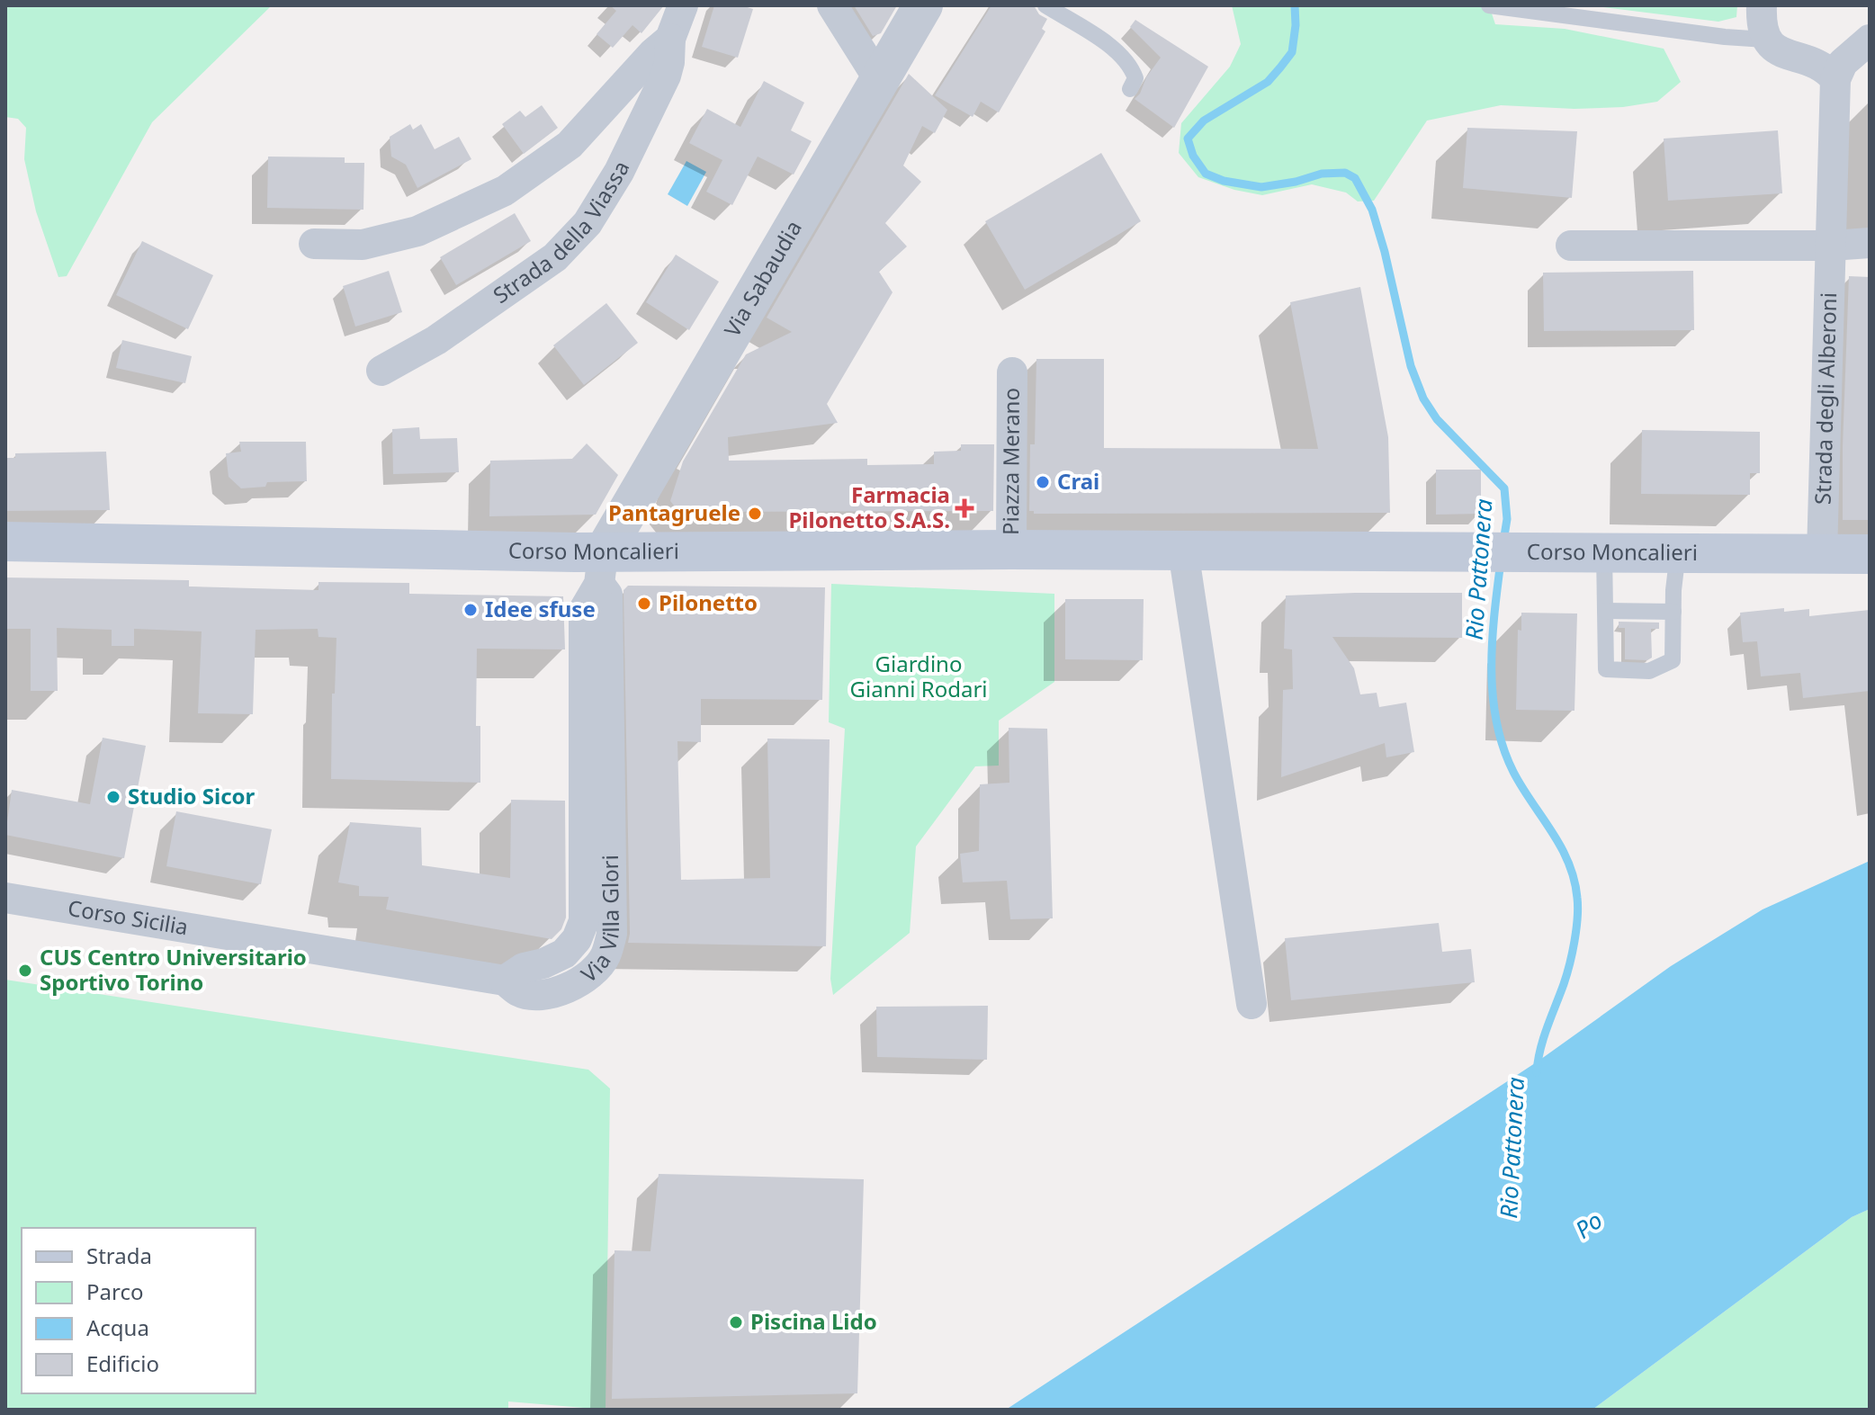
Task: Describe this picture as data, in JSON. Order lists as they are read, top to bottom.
{
  "streets": {
    "main road": ["Corso Moncalieri"],
    "street": [
      "Strada della Viassa",
      "Via Sabaudia",
      "Strada degli Alberoni",
      "Piazza Merano",
      "Via Villa Glori",
      "Corso Sicilia"
    ]
  },
  "crossings": [
    ["Via Sabaudia", "Corso Moncalieri"],
    ["Via Sabaudia", "Via Villa Glori"],
    ["Strada degli Alberoni", "Corso Moncalieri"],
    ["Piazza Merano", "Corso Moncalieri"],
    ["Corso Moncalieri", "Via Villa Glori"],
    ["Via Villa Glori", "Corso Sicilia"]
  ],
  "water": ["Rio Pattonera", "Po"],
  "parks": ["Giardino Gianni Rodari"],
  "places": {
    "other": [
      "Crai",
      "Pantagruele",
      "Pilonetto",
      "Idee sfuse",
      "Studio Sicor",
      "CUS Centro Universitario Sportivo Torino",
      "Piscina Lido"
    ],
    "health": ["Farmacia Pilonetto S.A.S."]
  },
  "legend": [
    "Strada",
    "Parco",
    "Acqua",
    "Edificio"
  ]
}
